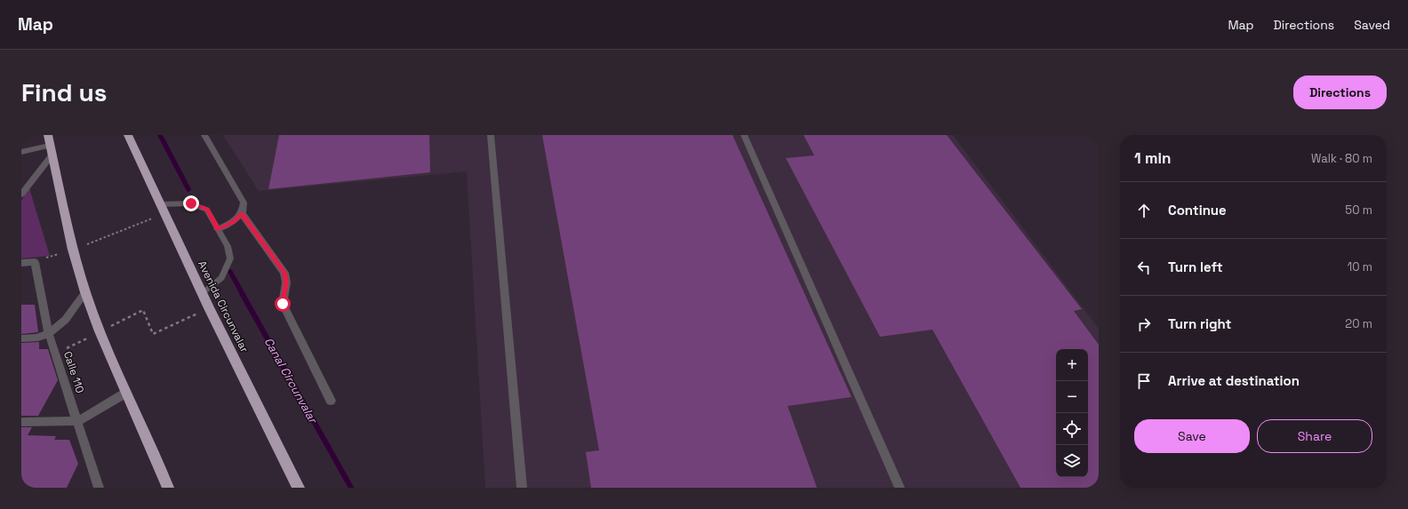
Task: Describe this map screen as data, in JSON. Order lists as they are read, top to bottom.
{
  "streets": {
    "highway": ["Avenida Circunvalar"],
    "street": ["Calle 110"]
  },
  "water": ["Canal Circunvalar"],
  "page": {
    "header": "Map",
    "nav": ["Map", "Directions", "Saved"],
    "buttons": [
      "Directions",
      ["Save", "Share"]
    ],
    "title": "Find us",
    "heading": ["1 min", "Walk · 80 m"],
    "list": [
      ["Continue", "50 m"],
      ["Turn left", "10 m"],
      ["Turn right", "20 m"],
      "Arrive at destination"
    ],
    "map_buttons": ["+", "−"]
  }
}
